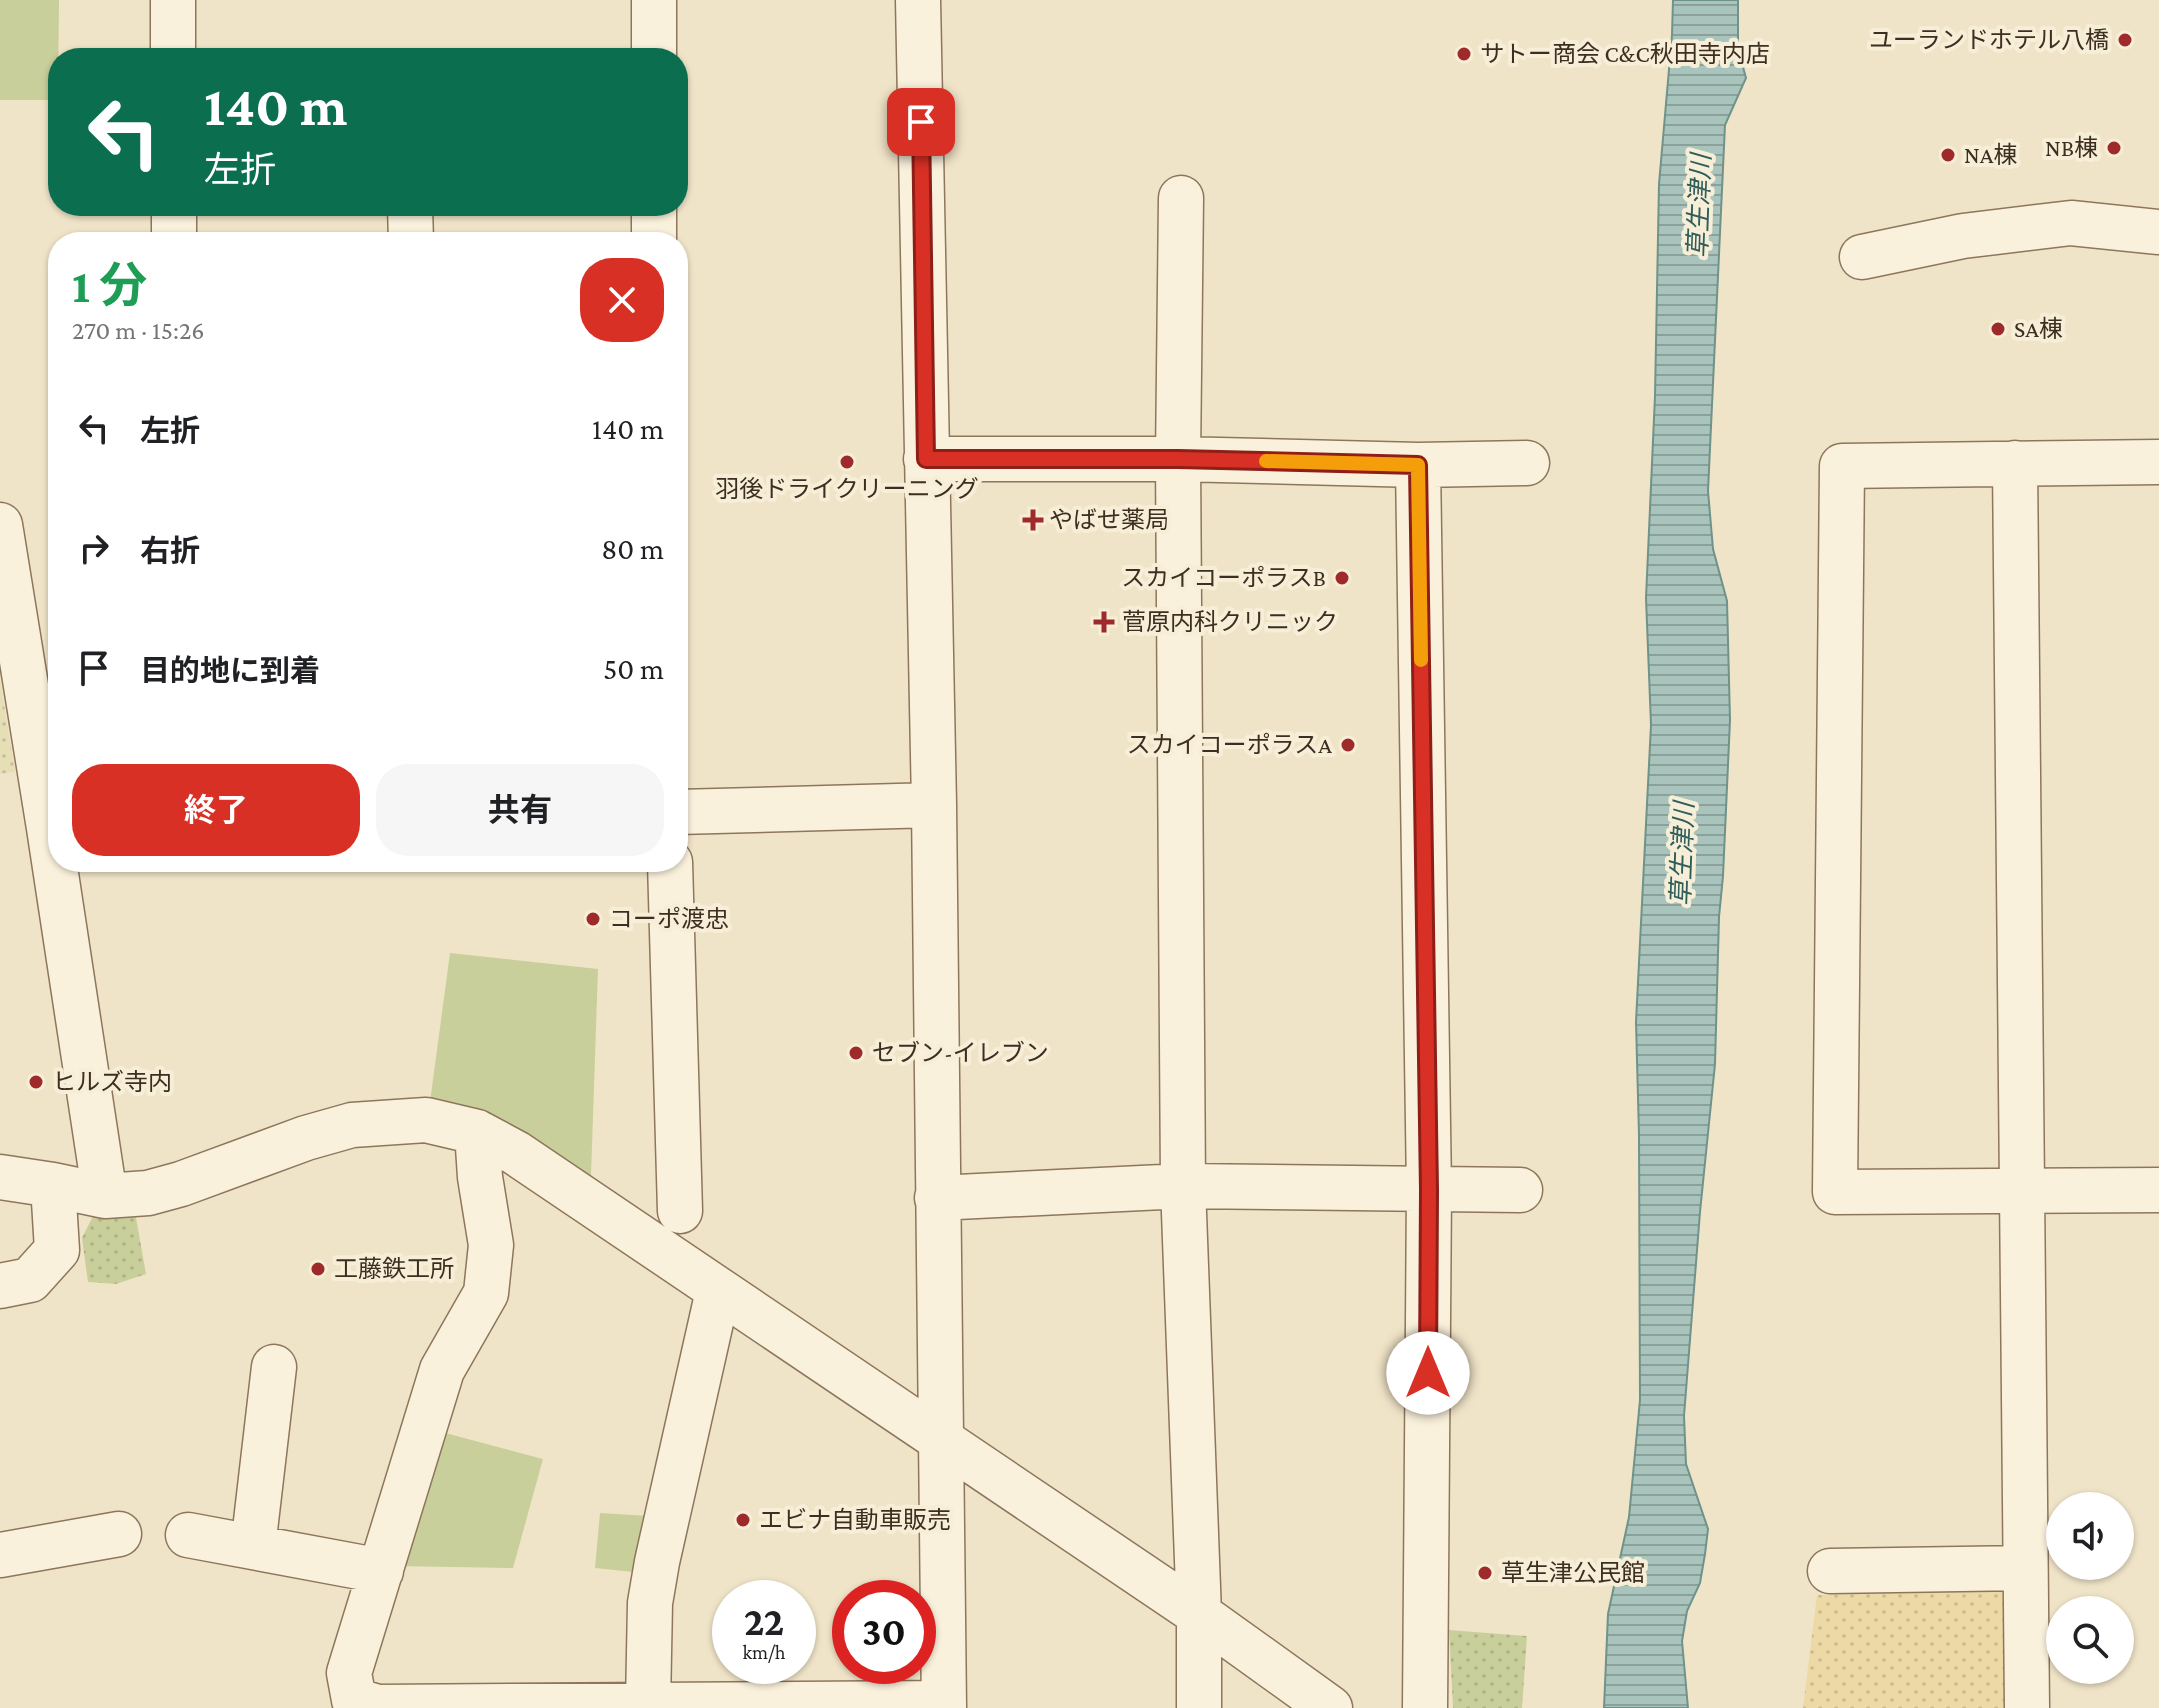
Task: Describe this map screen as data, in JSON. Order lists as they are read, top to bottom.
{
  "water": ["草生津川"],
  "places": {
    "other": [
      "ユーランドホテル八橋",
      "サトー商会 C&C秋田寺内店",
      "NB棟",
      "NA棟",
      "SA棟",
      "羽後ドライクリーニング",
      "スカイコーポラスB",
      "スカイコーポラスA",
      "コーポ渡忠",
      "セブン-イレブン",
      "ヒルズ寺内",
      "工藤鉄工所",
      "エビナ自動車販売",
      "草生津公民館"
    ],
    "health": ["やばせ薬局", "菅原内科クリニック"]
  },
  "page": {
    "turn": ["140 m", "左折"],
    "heading": ["1 分", "270 m · 15:26"],
    "list": [
      {
        "name": "左折",
        "value": "140 m"
      },
      {
        "name": "右折",
        "value": "80 m"
      },
      {
        "name": "目的地に到着",
        "value": "50 m"
      }
    ],
    "buttons": ["終了", "共有"],
    "speed": "22 km/h",
    "limit": "30"
  }
}
